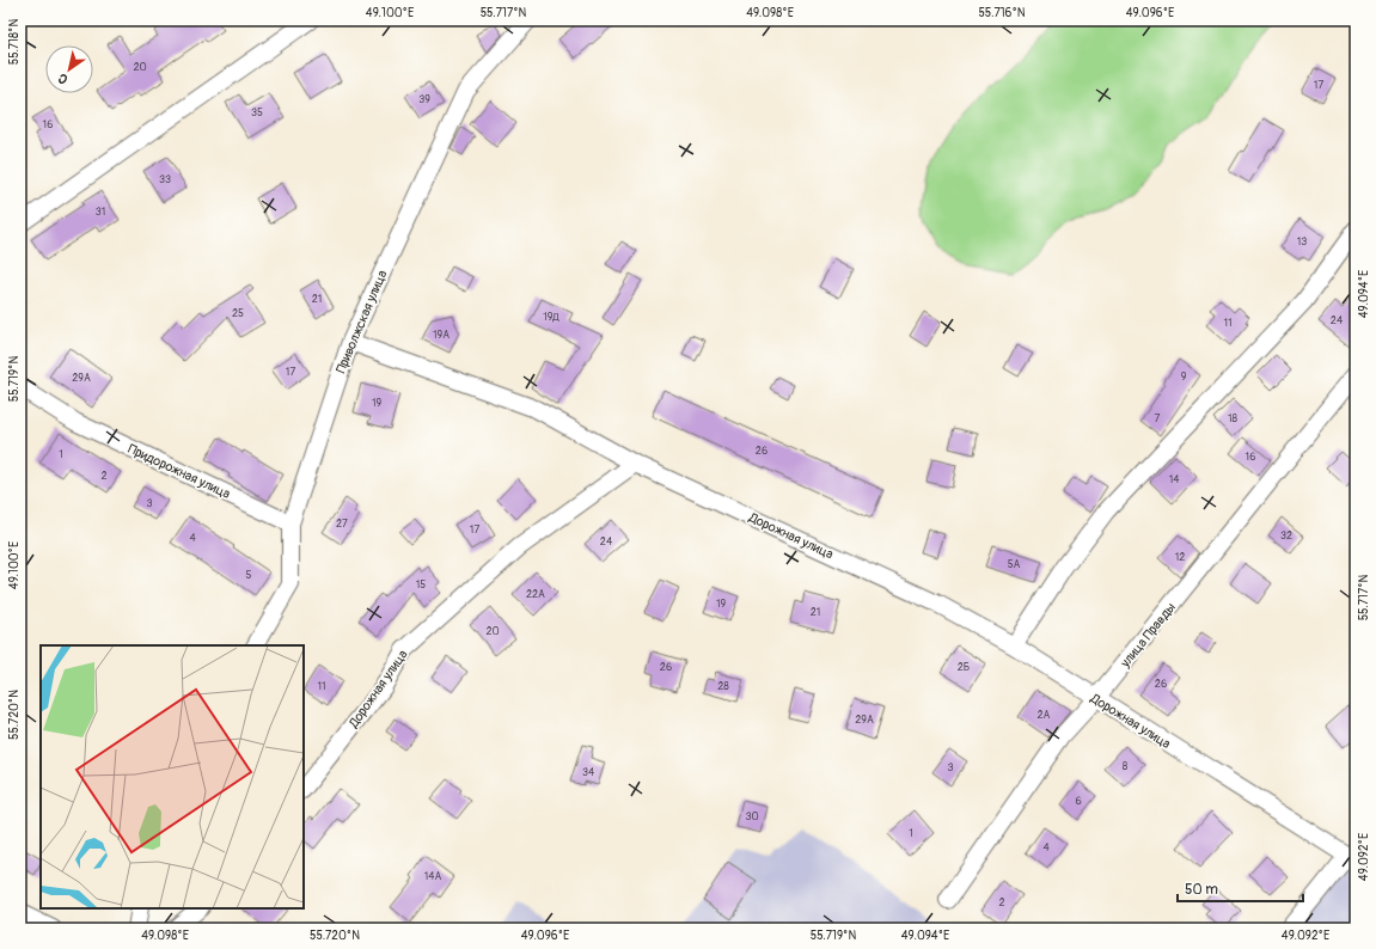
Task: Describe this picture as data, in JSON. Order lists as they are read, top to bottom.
{
  "streets": {
    "street": [
      "Приволжская улица",
      "Придорожная улица",
      "Дорожная улица",
      "улица Правды"
    ]
  },
  "crossings": [
    ["Приволжская улица", "Придорожная улица"],
    ["Дорожная улица", "улица Правды"]
  ],
  "house_numbers": [
    "20",
    "17",
    "39",
    "35",
    "16",
    "33",
    "31",
    "13",
    "21",
    "25",
    "19Д",
    "24",
    "11",
    "19А",
    "17",
    "9",
    "29А",
    "19",
    "7",
    "18",
    "26",
    "1",
    "16",
    "2",
    "14",
    "3",
    "27",
    "17",
    "32",
    "4",
    "24",
    "12",
    "5А",
    "5",
    "15",
    "22А",
    "19",
    "21",
    "20",
    "26",
    "2Б",
    "26",
    "11",
    "28",
    "2А",
    "29А",
    "8",
    "3",
    "34",
    "6",
    "30",
    "1",
    "4",
    "14А",
    "2"
  ],
  "scale_bar": "50 m",
  "north": "bottom left",
  "coordinates": [
    "49.100°E",
    "55.717°N",
    "49.098°E",
    "55.716°N",
    "49.096°E",
    "55.718°N",
    "49.094°E",
    "55.719°N",
    "55.720°N",
    "49.092°E"
  ]
}
